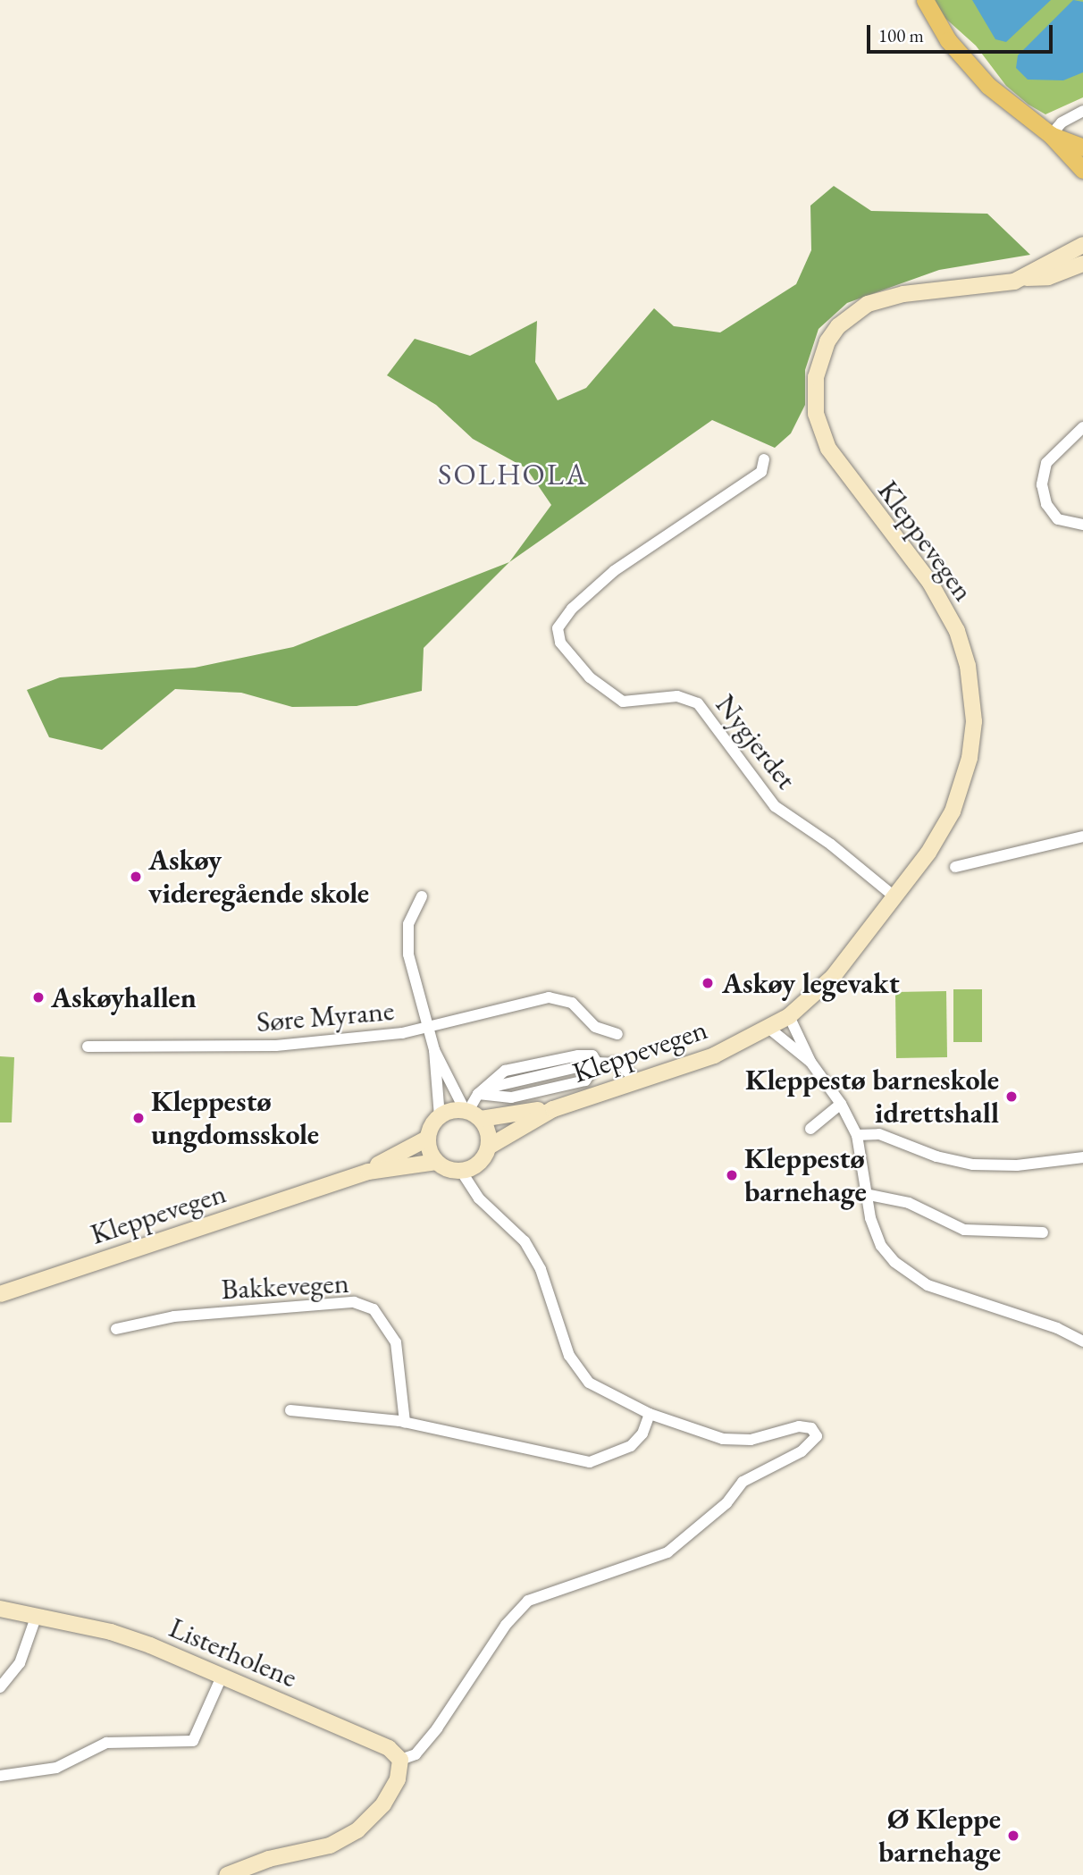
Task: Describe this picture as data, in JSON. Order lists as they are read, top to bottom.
{
  "streets": {
    "main road": ["Kleppevegen", "Listerholene"],
    "street": ["Nygjerdet", "Søre Myrane", "Bakkevegen"]
  },
  "crossings": [
    ["Kleppevegen", "Nygjerdet"],
    ["Kleppevegen", "Søre Myrane"]
  ],
  "districts": ["SOLHOLA"],
  "places": [
    "Askøy videregående skole",
    "Askøy legevakt",
    "Askøyhallen",
    "Kleppestø barneskole idrettshall",
    "Kleppestø ungdomsskole",
    "Kleppestø barnehage",
    "Ø Kleppe barnehage"
  ],
  "scale_bar": "100 m"
}
